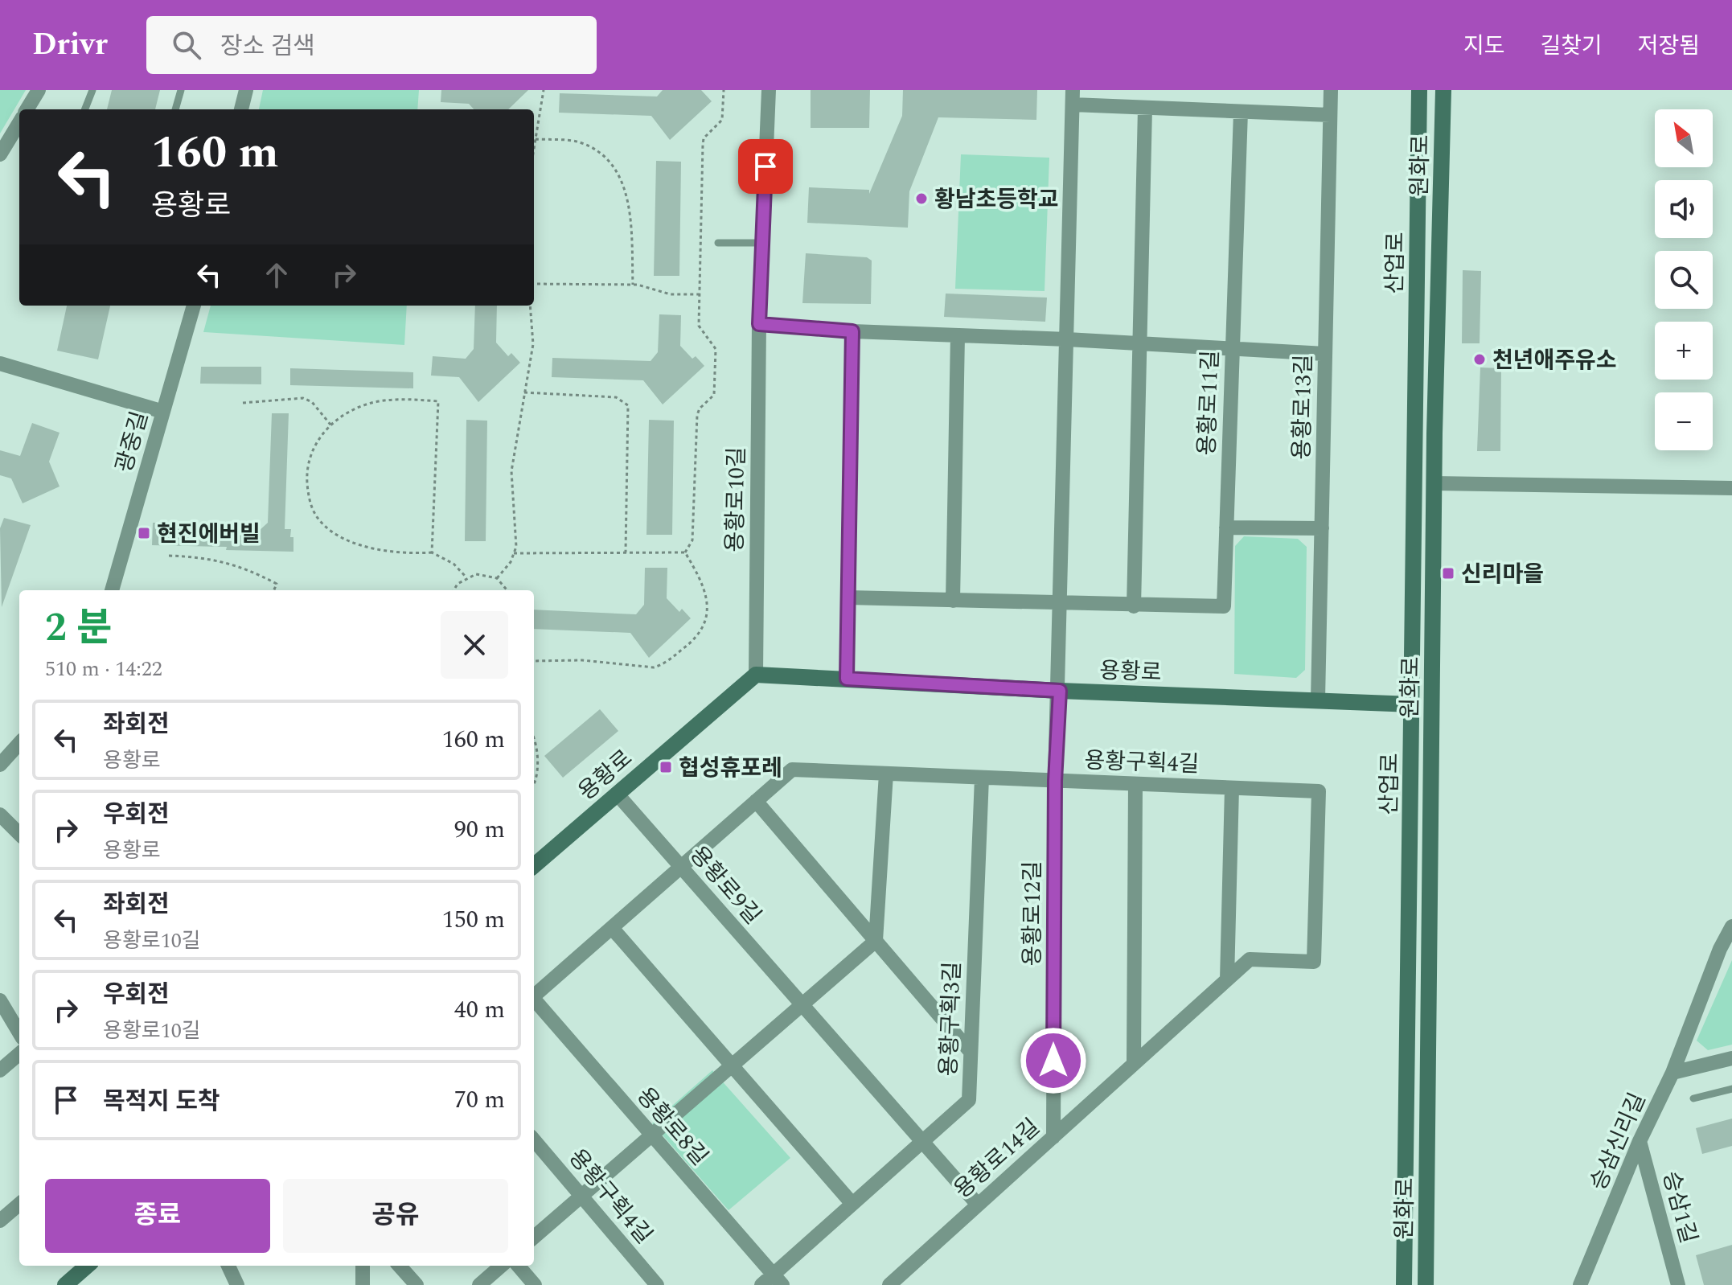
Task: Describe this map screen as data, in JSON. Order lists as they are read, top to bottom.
{
  "streets": {
    "street": [
      "원화로",
      "산업로",
      "용황로11길",
      "용황로13길",
      "광중길",
      "용황로10길",
      "용황로",
      "용황구획4길",
      "용황로9길",
      "용황로12길",
      "용황구획3길",
      "용황로8길",
      "승삼신리길",
      "용황로14길",
      "승삼1길"
    ]
  },
  "crossings": [
    ["산업로", "용황로"],
    ["용황로13길", "용황로"],
    ["용황로10길", "용황로"],
    ["용황로", "용황로9길"],
    ["용황로", "용황로12길"],
    ["용황구획4길", "용황로9길"],
    ["용황구획4길", "용황로12길"],
    ["용황구획4길", "용황구획3길"],
    ["용황구획4길", "용황로14길"],
    ["용황로9길", "용황구획3길"],
    ["용황로9길", "용황로14길"],
    ["용황로12길", "용황로14길"],
    ["용황구획3길", "용황로8길"],
    ["승삼신리길", "승삼1길"]
  ],
  "places": {
    "other": ["황남초등학교", "천년애주유소"],
    "transit": ["현진에버빌", "신리마을", "협성휴포레"]
  },
  "north": "top left",
  "page": {
    "header": "Drivr",
    "search": "장소 검색",
    "nav": ["지도", "길찾기", "저장됨"],
    "map_buttons": ["+", "−"],
    "turn": ["160 m", "용황로"],
    "heading": ["2 분", "510 m · 14:22"],
    "list": [
      {
        "name": "좌회전",
        "note": "용황로",
        "value": "160 m"
      },
      {
        "name": "우회전",
        "note": "용황로",
        "value": "90 m"
      },
      {
        "name": "좌회전",
        "note": "용황로10길",
        "value": "150 m"
      },
      {
        "name": "우회전",
        "note": "용황로10길",
        "value": "40 m"
      },
      {
        "name": "목적지 도착",
        "value": "70 m"
      }
    ],
    "buttons": ["종료", "공유"]
  }
}
